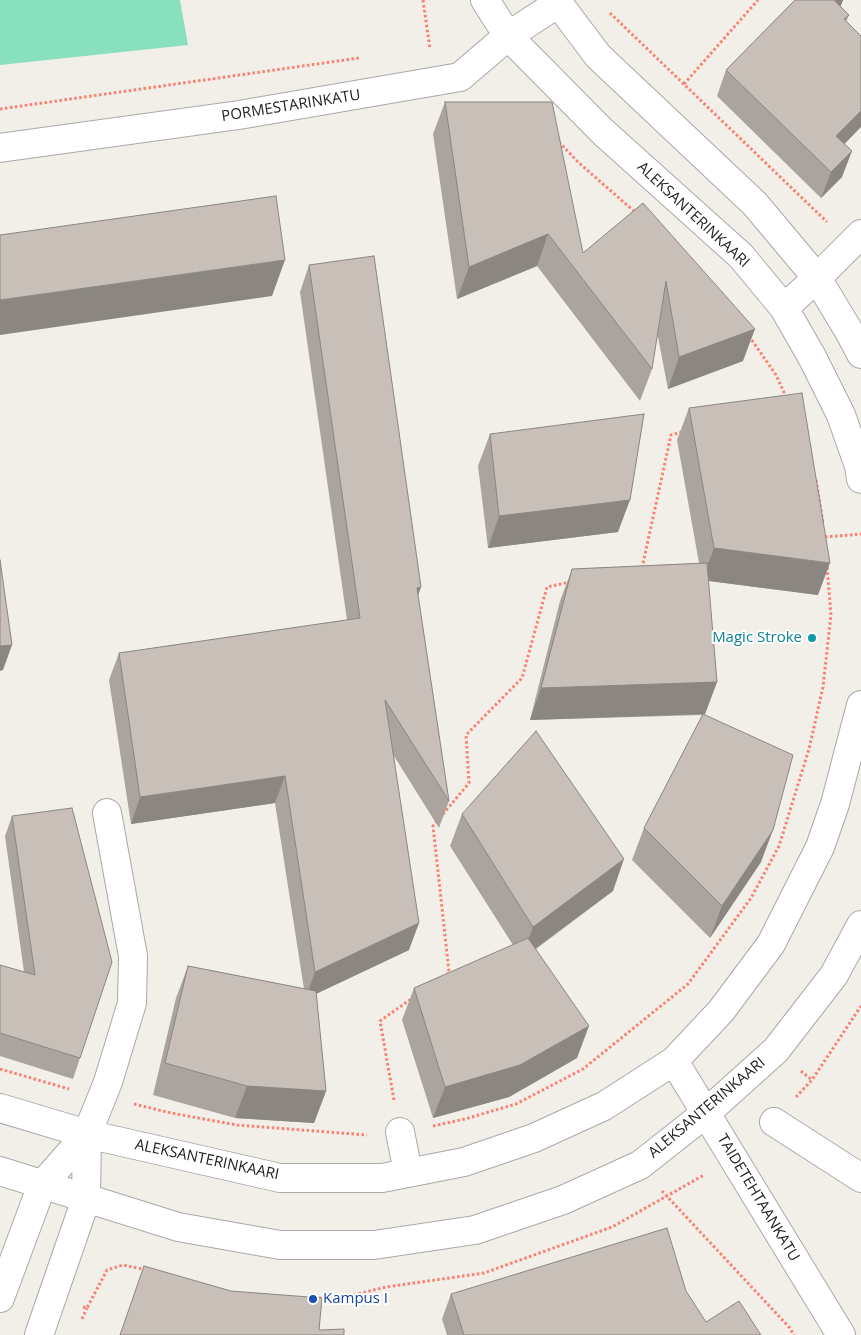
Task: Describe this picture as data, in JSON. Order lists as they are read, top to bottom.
{
  "streets": {
    "street": ["PORMESTARINKATU", "ALEKSANTERINKAARI", "TAIDETEHTAANKATU"]
  },
  "crossings": [
    ["ALEKSANTERINKAARI", "TAIDETEHTAANKATU"]
  ],
  "places": ["Magic Stroke", "Kampus I"]
}
